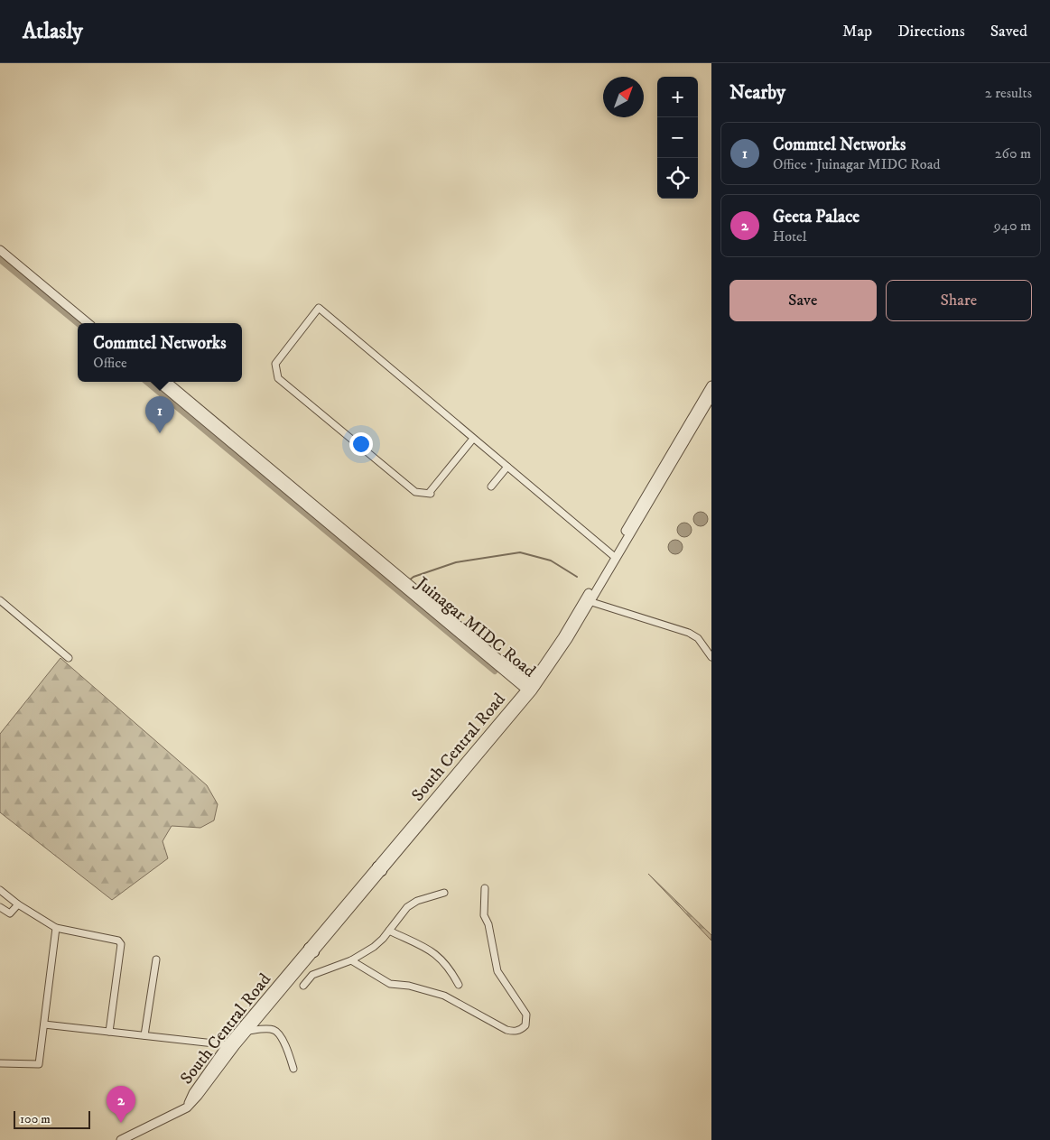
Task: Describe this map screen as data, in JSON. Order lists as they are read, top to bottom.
{
  "streets": {
    "street": ["Juinagar MIDC Road", "South Central Road"]
  },
  "crossings": [
    ["Juinagar MIDC Road", "South Central Road"]
  ],
  "scale_bar": "100 m",
  "north": "top right",
  "page": {
    "header": "Atlasly",
    "nav": ["Map", "Directions", "Saved"],
    "heading": ["Nearby", "2 results"],
    "map_buttons": ["+", "−"],
    "list": [
      {
        "mark": "1",
        "name": "Commtel Networks",
        "note": "Office · Juinagar MIDC Road",
        "value": "260 m"
      },
      {
        "mark": "2",
        "name": "Geeta Palace",
        "note": "Hotel",
        "value": "940 m"
      }
    ],
    "buttons": ["Save", "Share"],
    "popup": ["Commtel Networks", "Office"],
    "pins": ["1", "2"],
    "scale": "100 m"
  }
}
